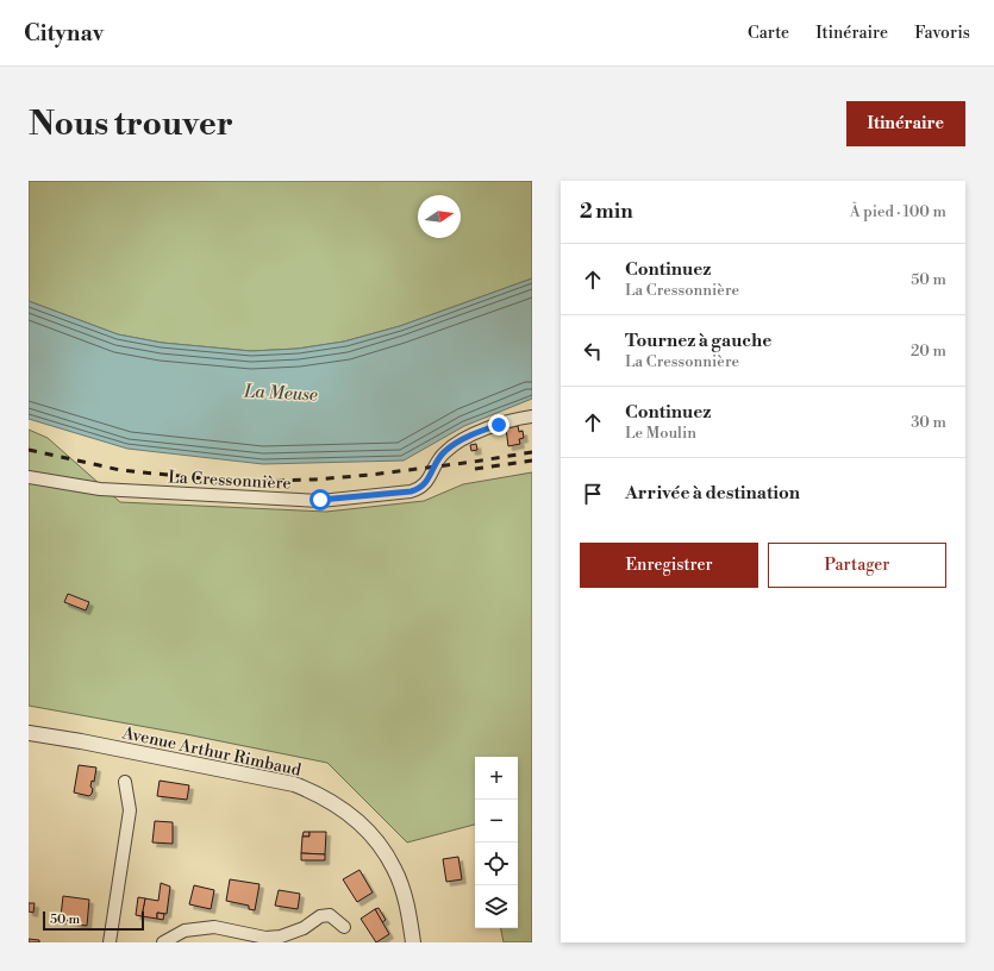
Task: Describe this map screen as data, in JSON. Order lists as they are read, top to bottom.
{
  "streets": {
    "street": ["La Cressonnière", "Avenue Arthur Rimbaud"]
  },
  "water": ["La Meuse"],
  "scale_bar": "50 m",
  "north": "right",
  "page": {
    "header": "Citynav",
    "nav": ["Carte", "Itinéraire", "Favoris"],
    "buttons": [
      "Itinéraire",
      ["Enregistrer", "Partager"]
    ],
    "title": "Nous trouver",
    "heading": ["2 min", "À pied · 100 m"],
    "list": [
      ["Continuez", "La Cressonnière", "50 m"],
      ["Tournez à gauche", "La Cressonnière", "20 m"],
      ["Continuez", "Le Moulin", "30 m"],
      "Arrivée à destination"
    ],
    "map_buttons": ["+", "−"],
    "scale": "50 m"
  }
}
